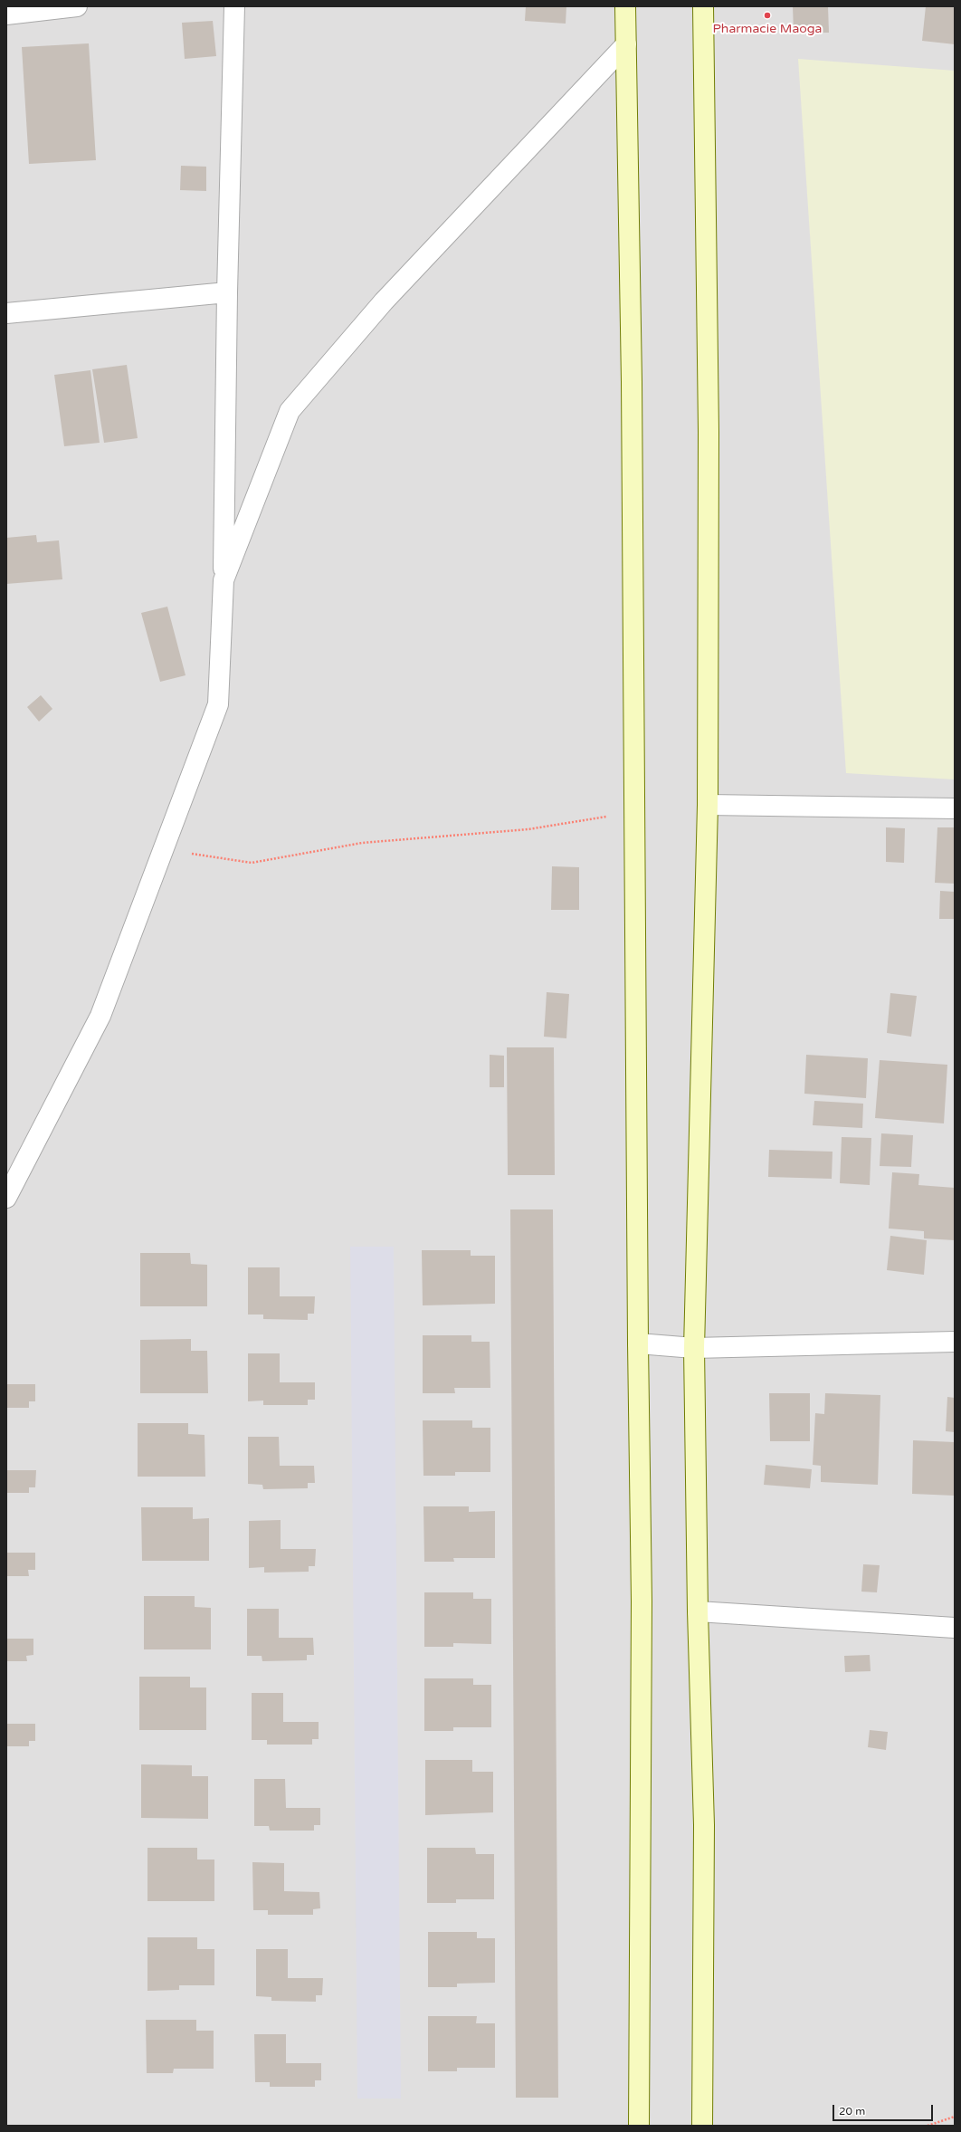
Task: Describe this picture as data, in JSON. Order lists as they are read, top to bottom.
{
  "places": ["Pharmacie Maoga"],
  "scale_bar": "20 m"
}
